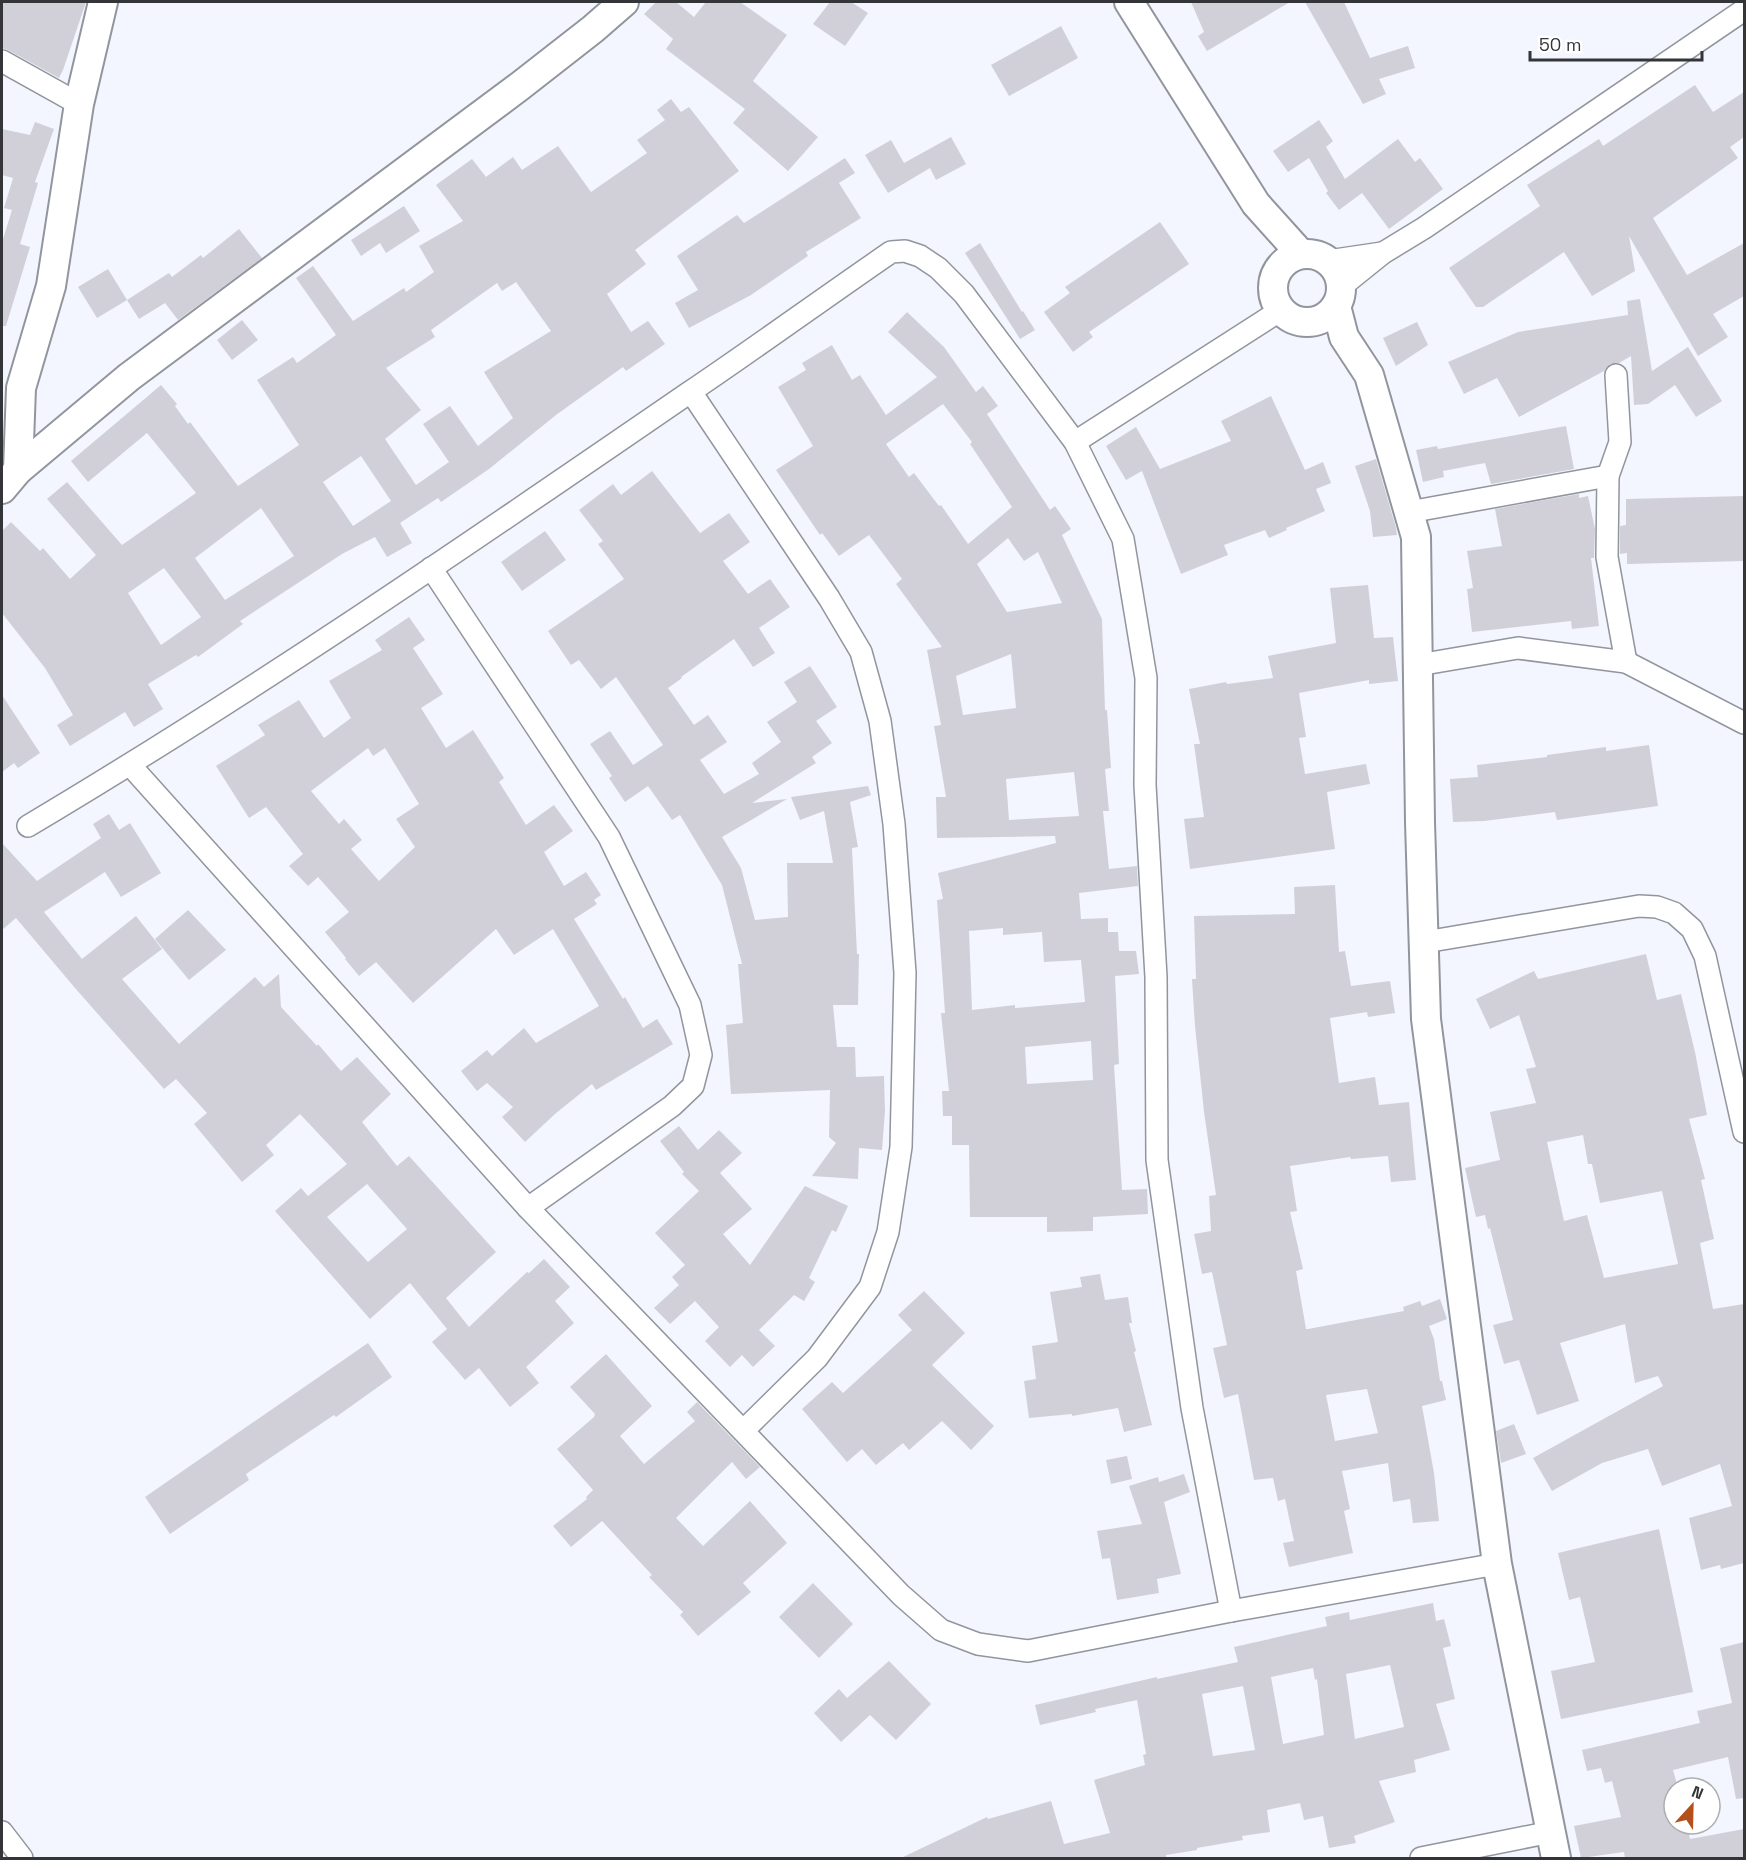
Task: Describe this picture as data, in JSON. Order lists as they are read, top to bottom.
{
  "scale_bar": "50 m",
  "north": "top"
}
